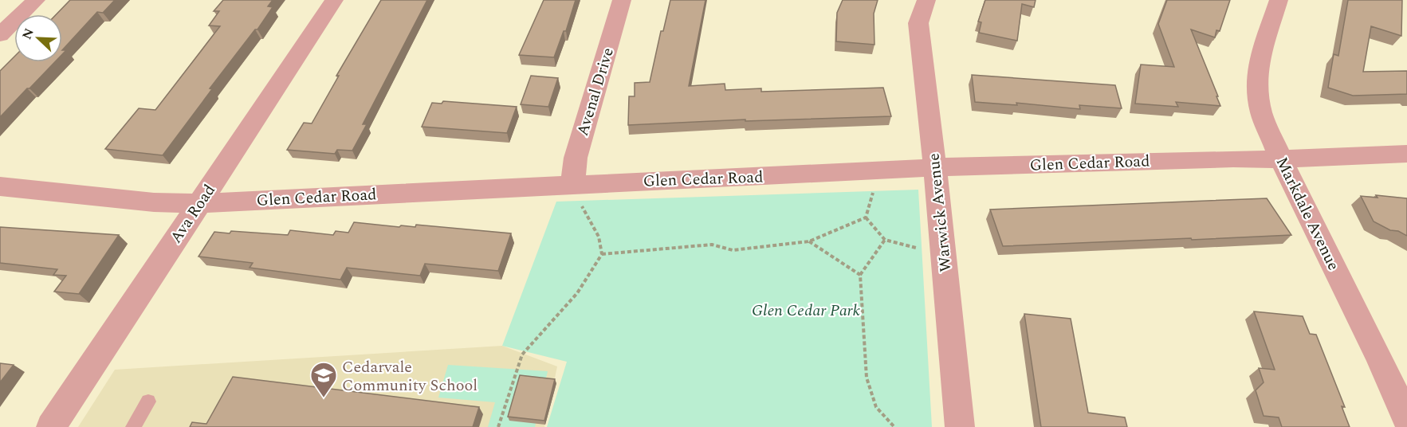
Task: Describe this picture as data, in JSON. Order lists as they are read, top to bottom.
{
  "streets": {
    "street": [
      "Avenal Drive",
      "Glen Cedar Road",
      "Warwick Avenue",
      "Ava Road",
      "Markdale Avenue"
    ]
  },
  "crossings": [
    ["Avenal Drive", "Glen Cedar Road"],
    ["Glen Cedar Road", "Warwick Avenue"],
    ["Glen Cedar Road", "Ava Road"],
    ["Glen Cedar Road", "Markdale Avenue"]
  ],
  "parks": ["Glen Cedar Park"],
  "places": {
    "school or university": ["Cedarvale Community School"]
  },
  "north": "top left"
}
